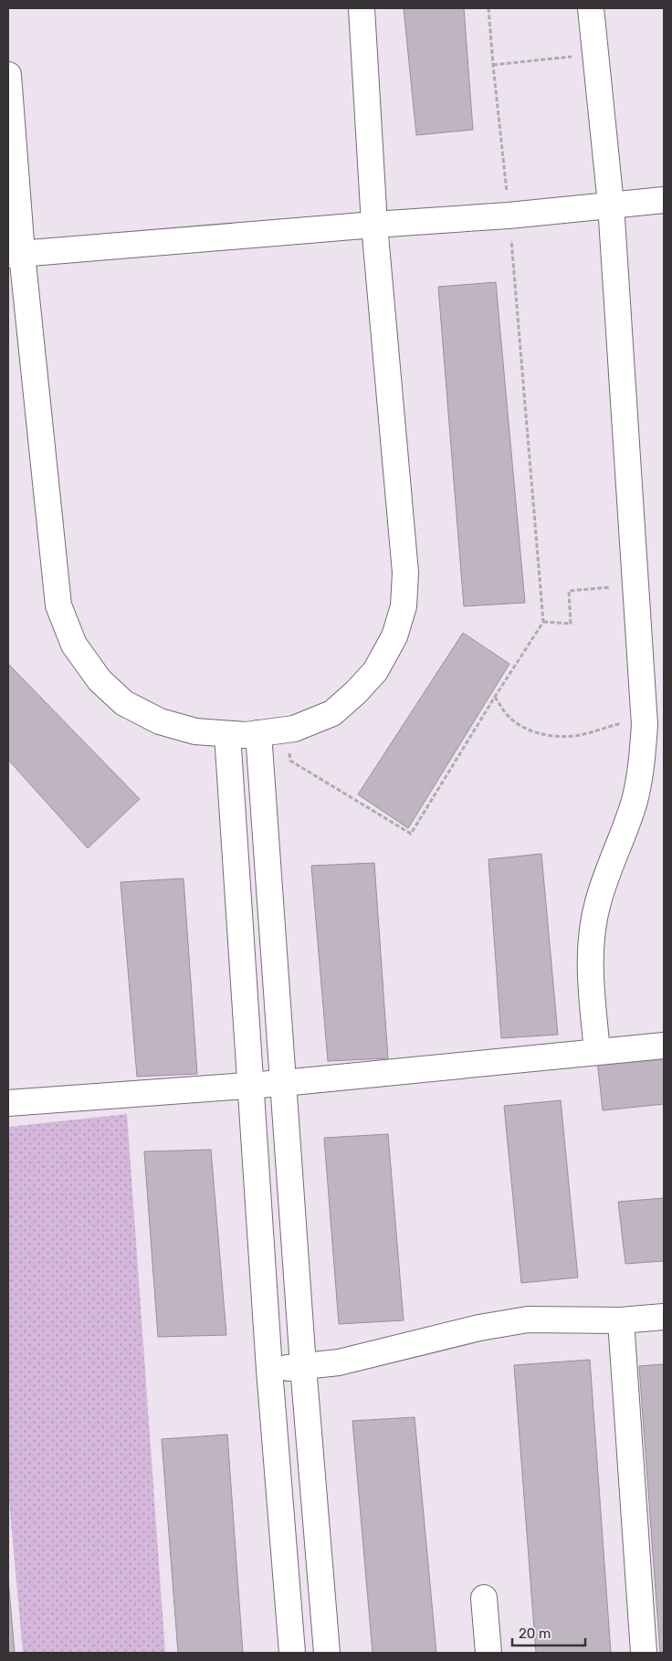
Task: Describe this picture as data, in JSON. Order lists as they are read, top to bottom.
{
  "scale_bar": "20 m"
}
